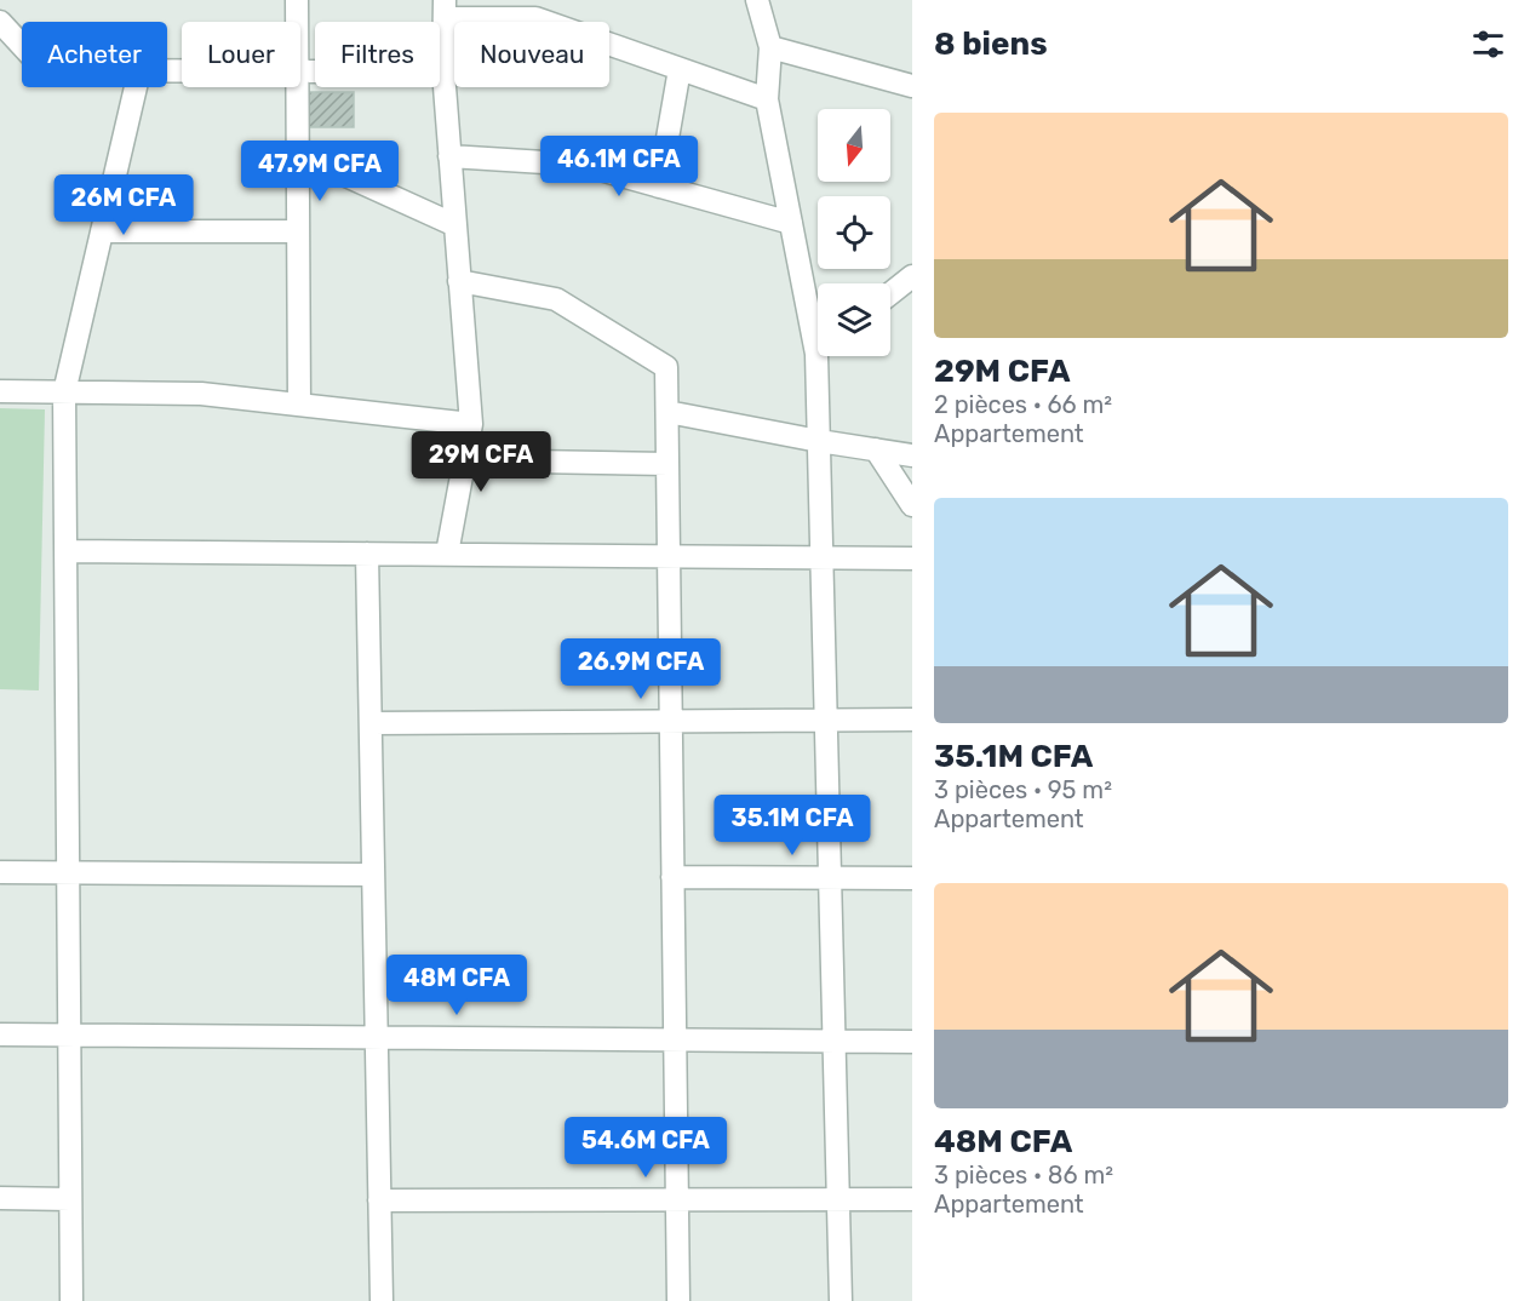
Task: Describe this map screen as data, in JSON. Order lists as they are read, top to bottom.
{
  "north": "bottom",
  "page": {
    "heading": "8 biens",
    "chip": [
      "Acheter",
      "Louer",
      "Filtres",
      "Nouveau"
    ],
    "list": [
      {
        "name": "29M CFA",
        "note": "2 pièces · 66 m² · Appartement"
      },
      {
        "name": "35.1M CFA",
        "note": "3 pièces · 95 m² · Appartement"
      },
      {
        "name": "48M CFA",
        "note": "3 pièces · 86 m² · Appartement"
      }
    ],
    "price": [
      "46.1M CFA",
      "47.9M CFA",
      "26M CFA",
      "29M CFA",
      "26.9M CFA",
      "35.1M CFA",
      "48M CFA",
      "54.6M CFA"
    ]
  }
}
